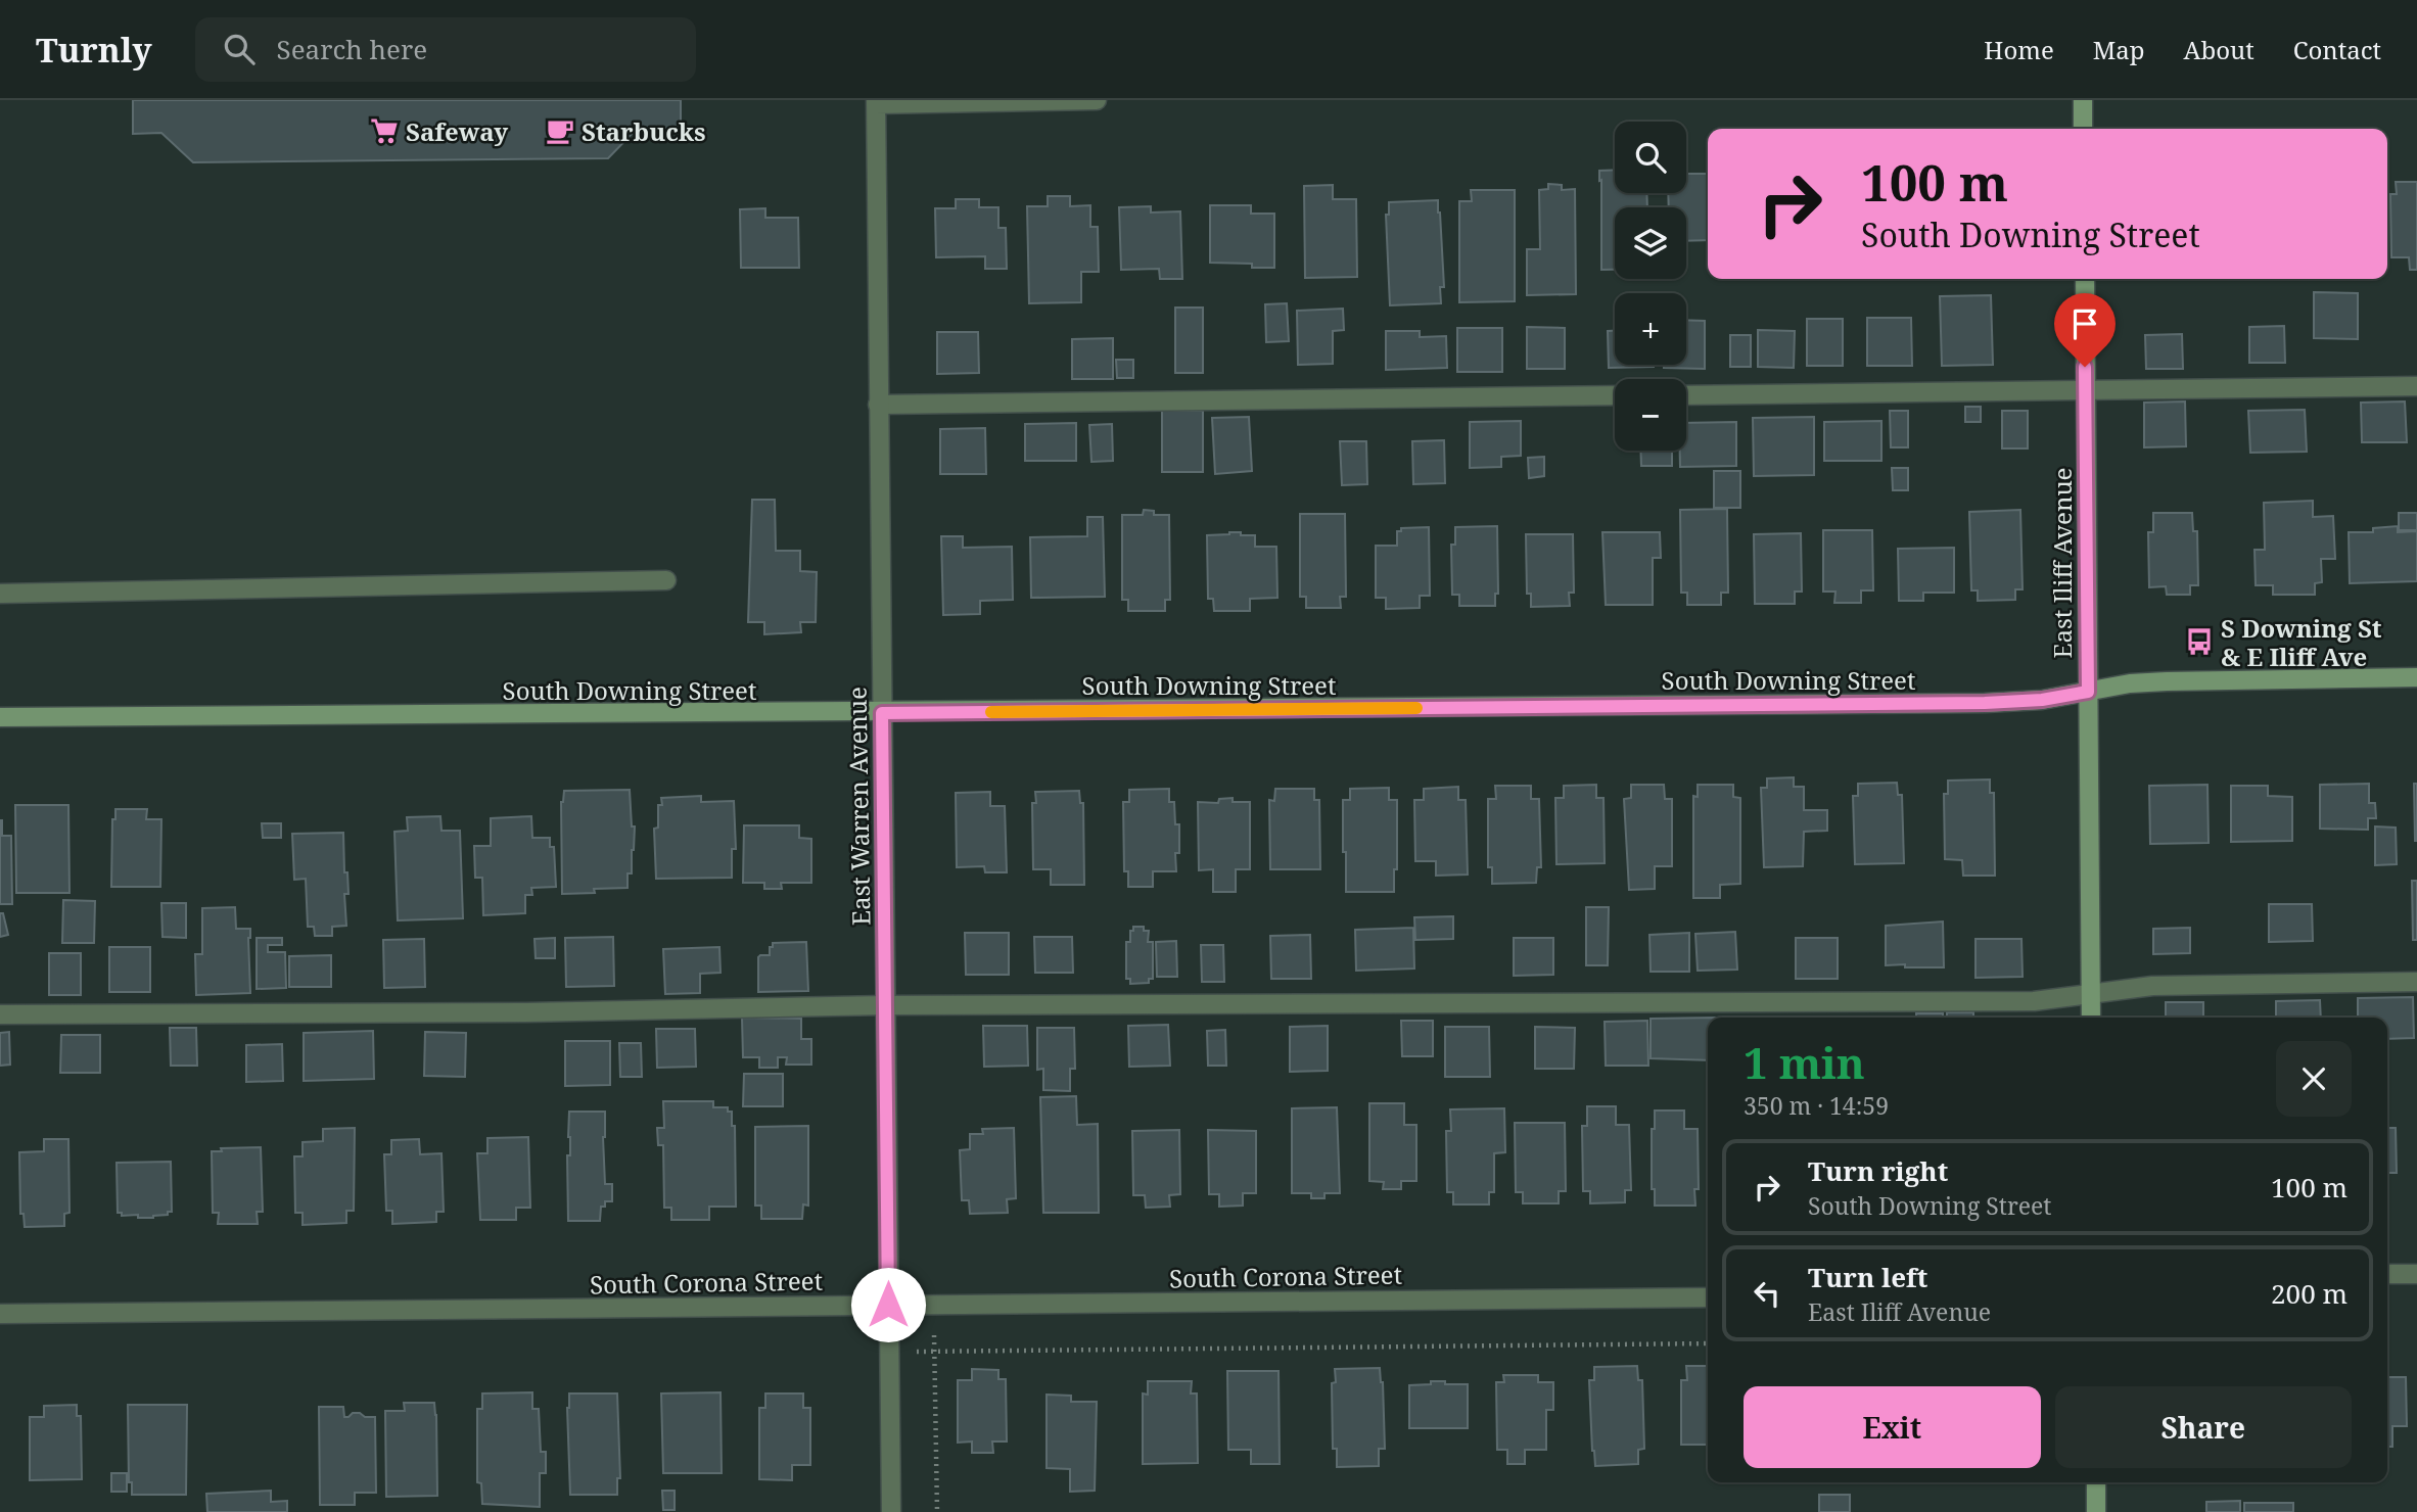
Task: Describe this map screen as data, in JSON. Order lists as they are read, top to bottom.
{
  "streets": {
    "street": [
      "East Iliff Avenue",
      "South Downing Street",
      "East Warren Avenue",
      "South Corona Street"
    ]
  },
  "crossings": [
    ["East Iliff Avenue", "South Downing Street"],
    ["South Downing Street", "East Warren Avenue"],
    ["East Warren Avenue", "South Corona Street"]
  ],
  "places": {
    "supermarket": ["Safeway"],
    "cafe": ["Starbucks"],
    "bus stop": ["S Downing St & E Iliff Ave"]
  },
  "page": {
    "header": "Turnly",
    "search": "Search here",
    "nav": [
      "Home",
      "Map",
      "About",
      "Contact"
    ],
    "map_buttons": ["+", "−"],
    "turn": ["100 m", "South Downing Street"],
    "heading": ["1 min", "350 m · 14:59"],
    "list": [
      {
        "name": "Turn right",
        "note": "South Downing Street",
        "value": "100 m"
      },
      {
        "name": "Turn left",
        "note": "East Iliff Avenue",
        "value": "200 m"
      }
    ],
    "buttons": ["Exit", "Share"]
  }
}
